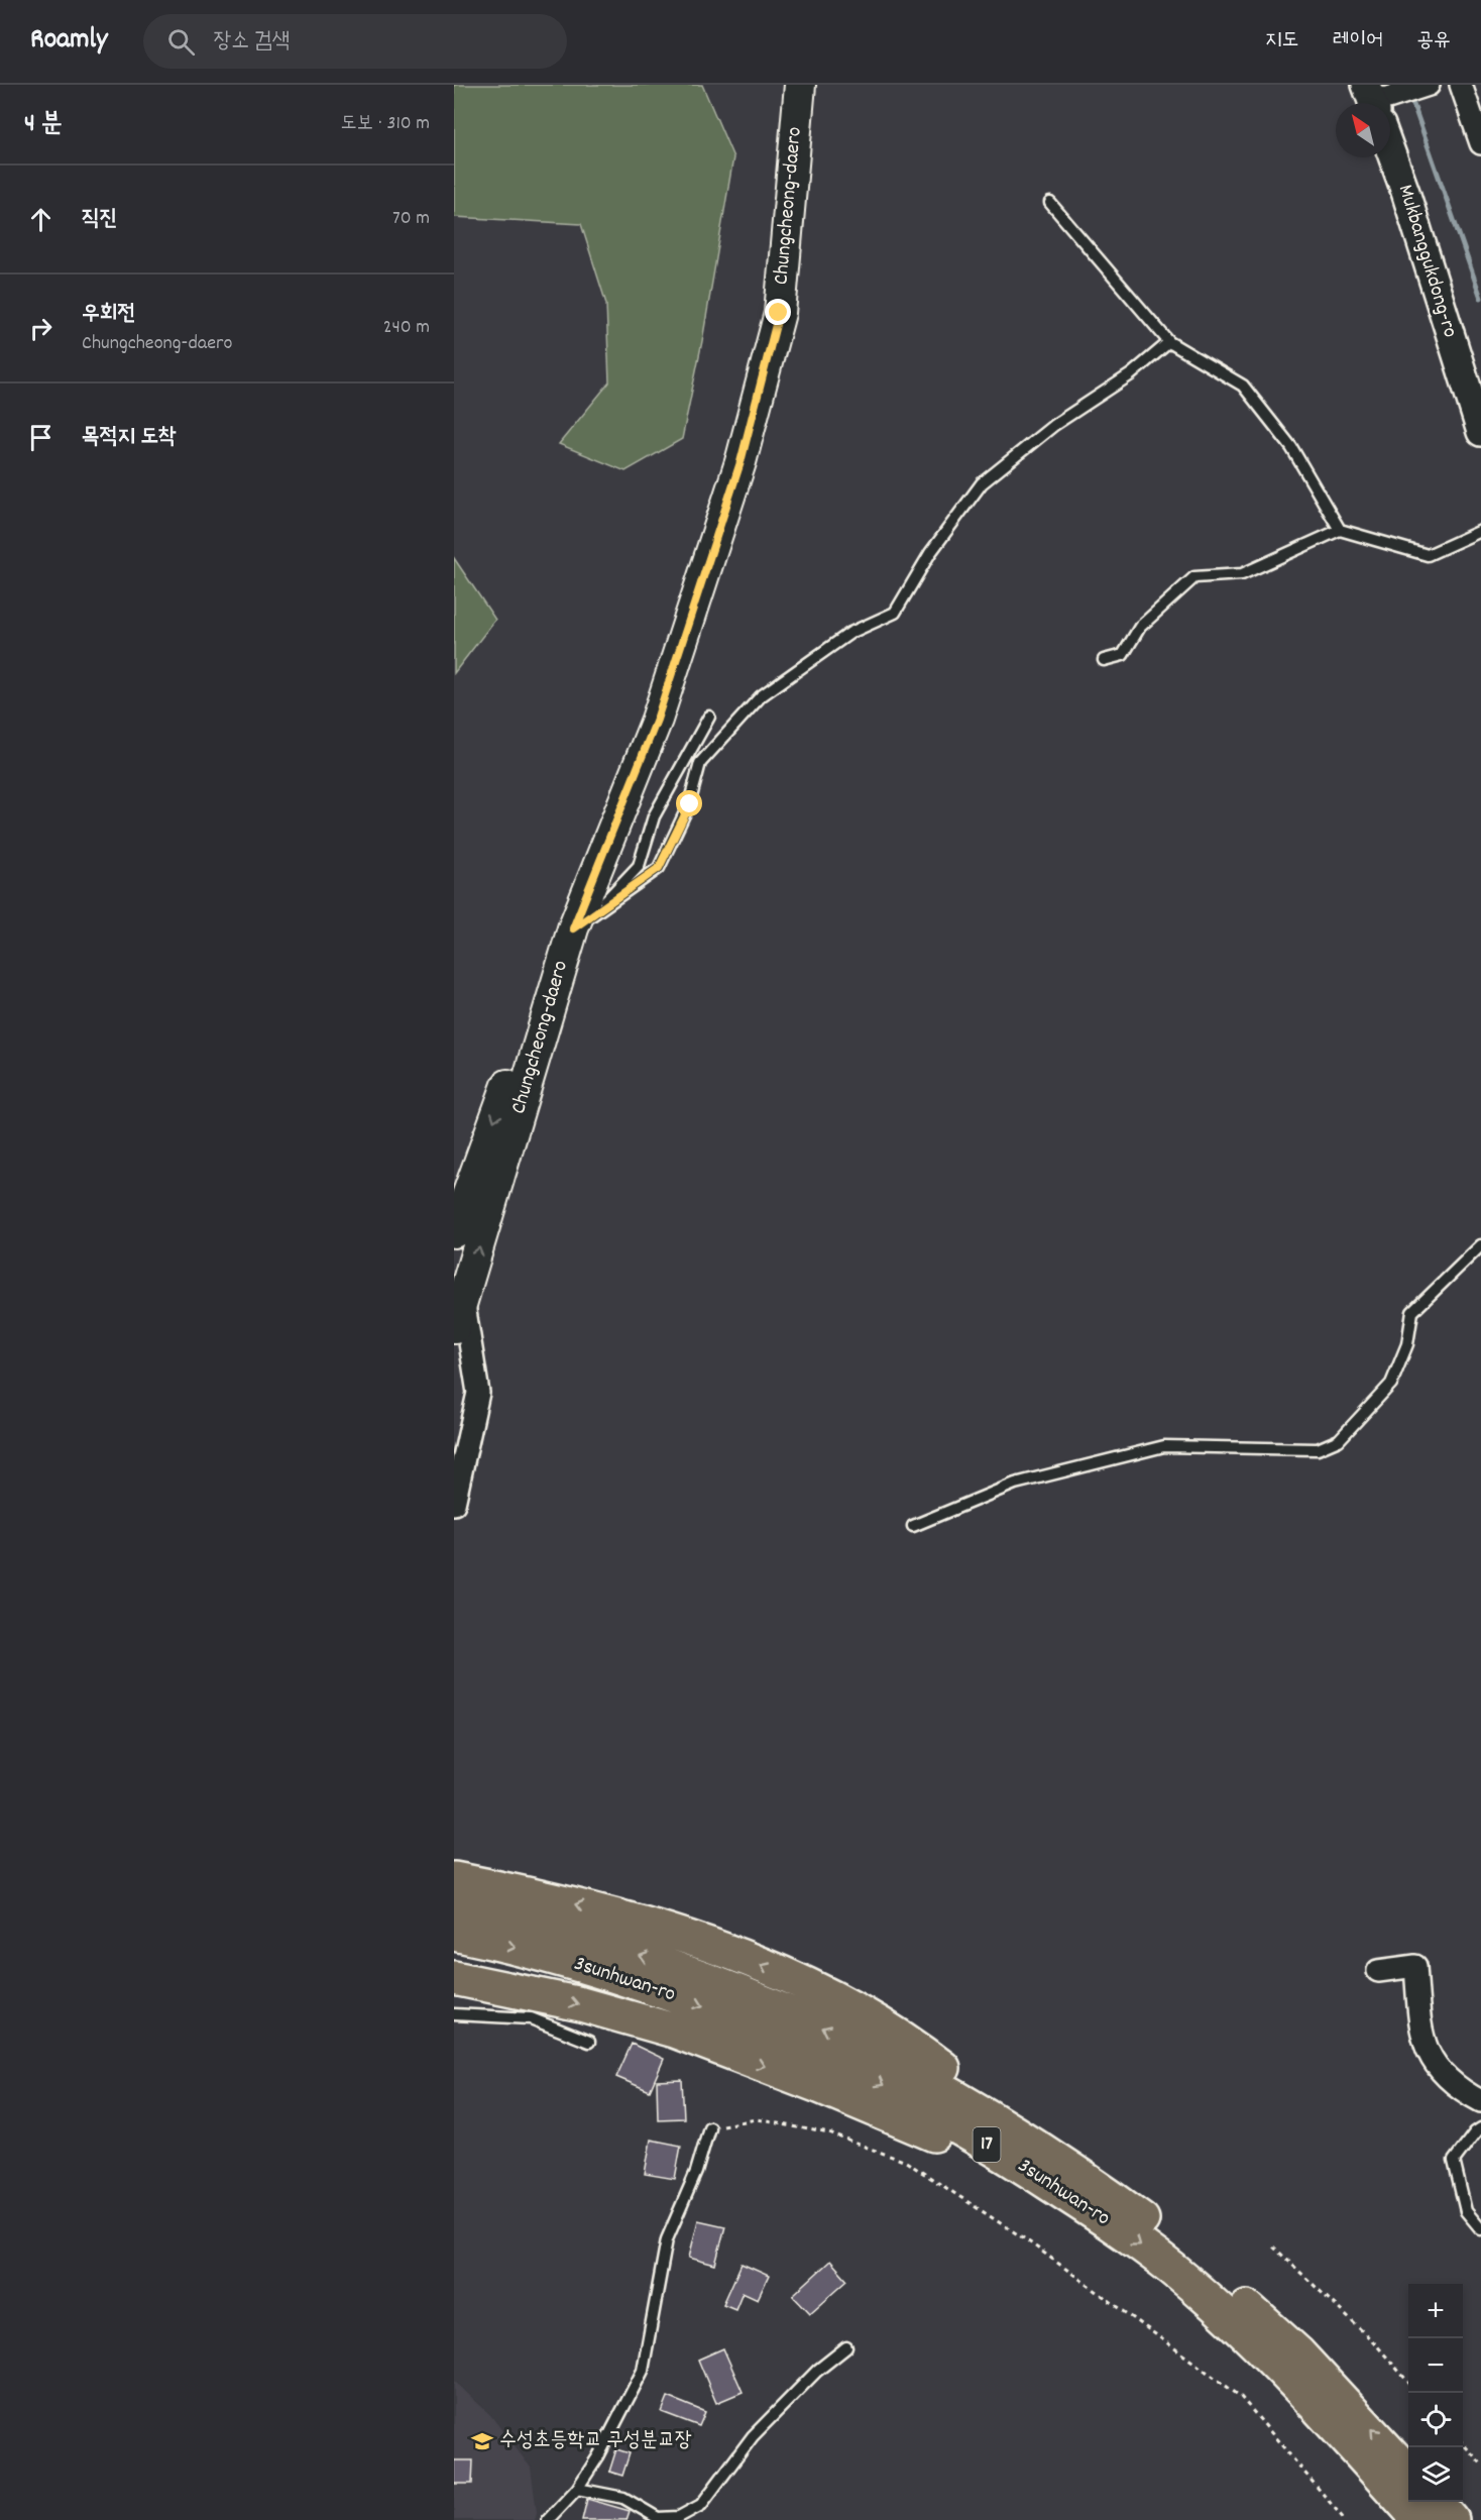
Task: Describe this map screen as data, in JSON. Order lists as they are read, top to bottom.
{
  "streets": {
    "highway": ["3sunhwan-ro", "17"],
    "main road": ["Chungcheong-daero"],
    "street": ["Mukbanggukdong-ro"]
  },
  "places": {
    "school or university": ["수성초등학교 구성분교장"]
  },
  "north": "top left",
  "page": {
    "header": "Roamly",
    "search": "장소 검색",
    "nav": ["지도", "레이어", "공유"],
    "heading": ["4 분", "도보 · 310 m"],
    "list": [
      ["직진", "70 m"],
      ["우회전", "Chungcheong-daero", "240 m"],
      "목적지 도착"
    ],
    "map_buttons": ["+", "−"]
  }
}
